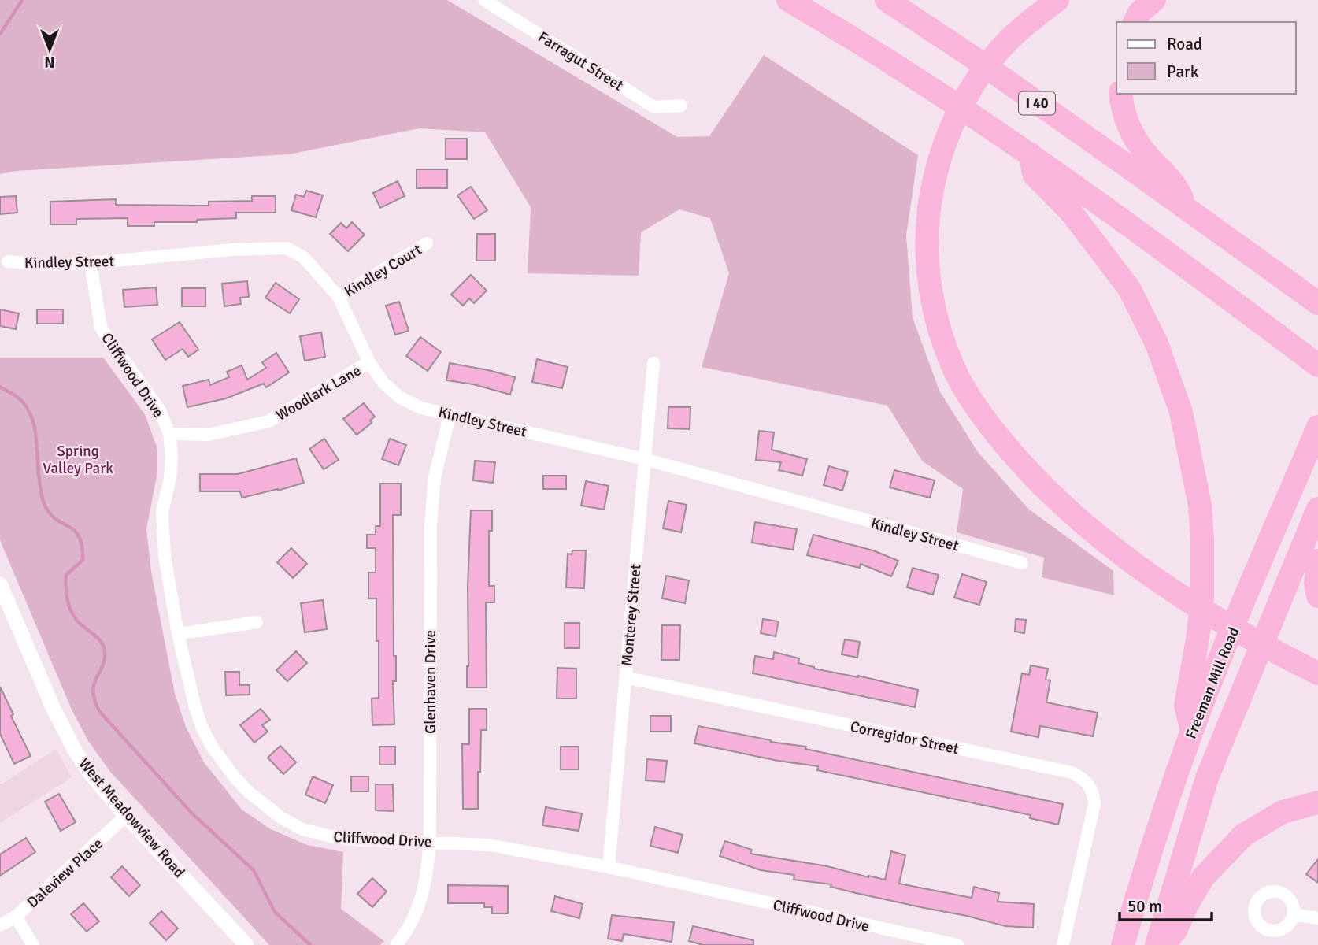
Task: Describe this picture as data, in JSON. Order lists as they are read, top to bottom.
{
  "streets": {
    "highway": ["I 40", "Freeman Mill Road"],
    "street": [
      "Farragut Street",
      "Kindley Street",
      "Kindley Court",
      "Cliffwood Drive",
      "Woodlark Lane",
      "Monterey Street",
      "Glenhaven Drive",
      "Corregidor Street",
      "West Meadowview Road",
      "Daleview Place"
    ]
  },
  "crossings": [
    ["Kindley Street", "Kindley Court"],
    ["Kindley Street", "Cliffwood Drive"],
    ["Kindley Street", "Woodlark Lane"],
    ["Kindley Street", "Monterey Street"],
    ["Kindley Street", "Glenhaven Drive"],
    ["Cliffwood Drive", "Woodlark Lane"],
    ["Cliffwood Drive", "Monterey Street"],
    ["Cliffwood Drive", "Glenhaven Drive"],
    ["Monterey Street", "Corregidor Street"],
    ["West Meadowview Road", "Daleview Place"]
  ],
  "parks": ["Spring Valley Park"],
  "legend": ["Road", "Park"],
  "scale_bar": "50 m",
  "north": "bottom"
}
